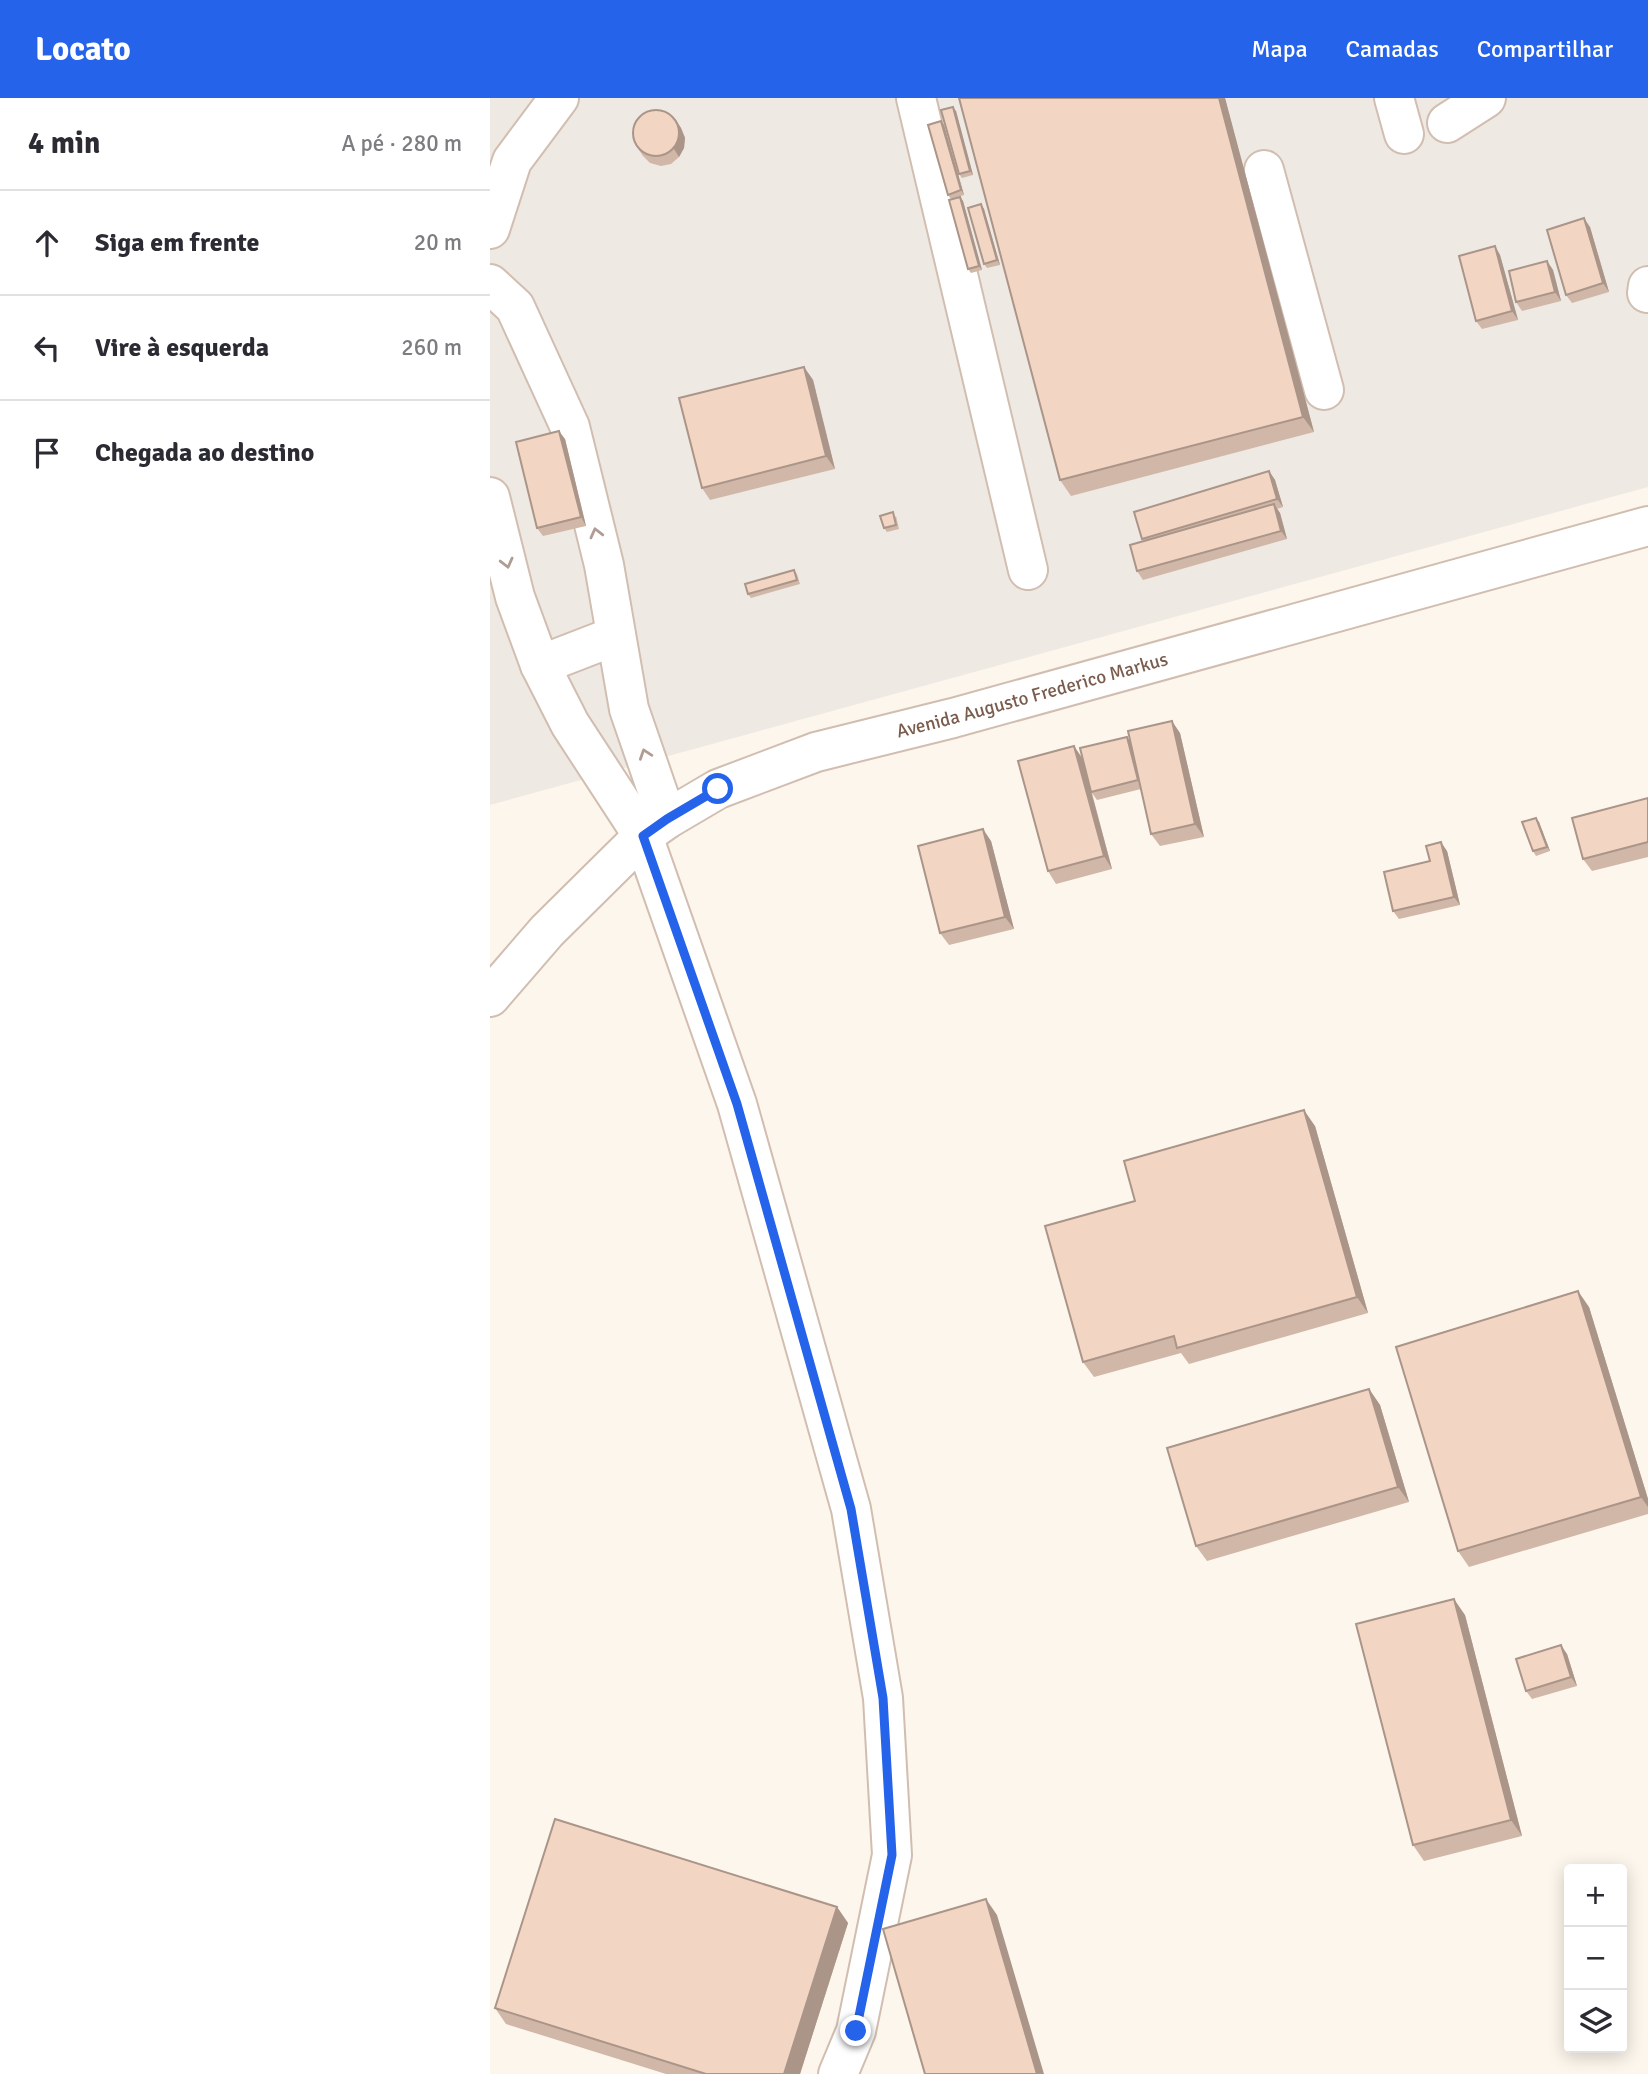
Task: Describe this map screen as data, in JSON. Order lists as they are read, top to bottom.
{
  "streets": {
    "street": ["Avenida Augusto Frederico Markus"]
  },
  "page": {
    "header": "Locato",
    "nav": ["Mapa", "Camadas", "Compartilhar"],
    "heading": ["4 min", "A pé · 280 m"],
    "list": [
      ["Siga em frente", "20 m"],
      ["Vire à esquerda", "260 m"],
      "Chegada ao destino"
    ],
    "map_buttons": ["+", "−"]
  }
}
